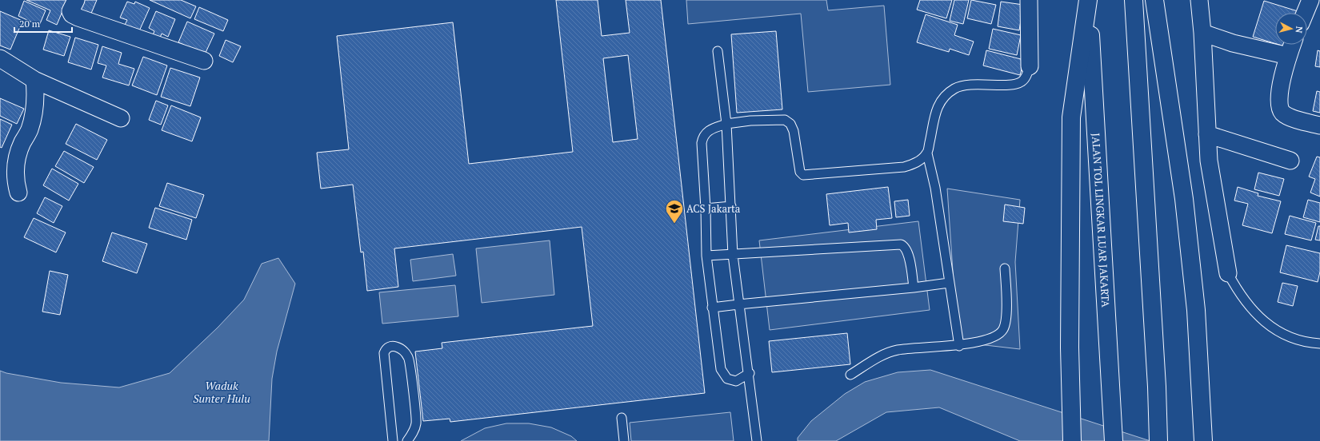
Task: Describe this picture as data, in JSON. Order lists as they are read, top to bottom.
{
  "streets": {
    "highway": ["JALAN TOL LINGKAR LUAR JAKARTA"]
  },
  "water": ["Waduk Sunter Hulu"],
  "places": {
    "school or university": ["ACS Jakarta"]
  },
  "scale_bar": "20 m",
  "north": "right"
}
